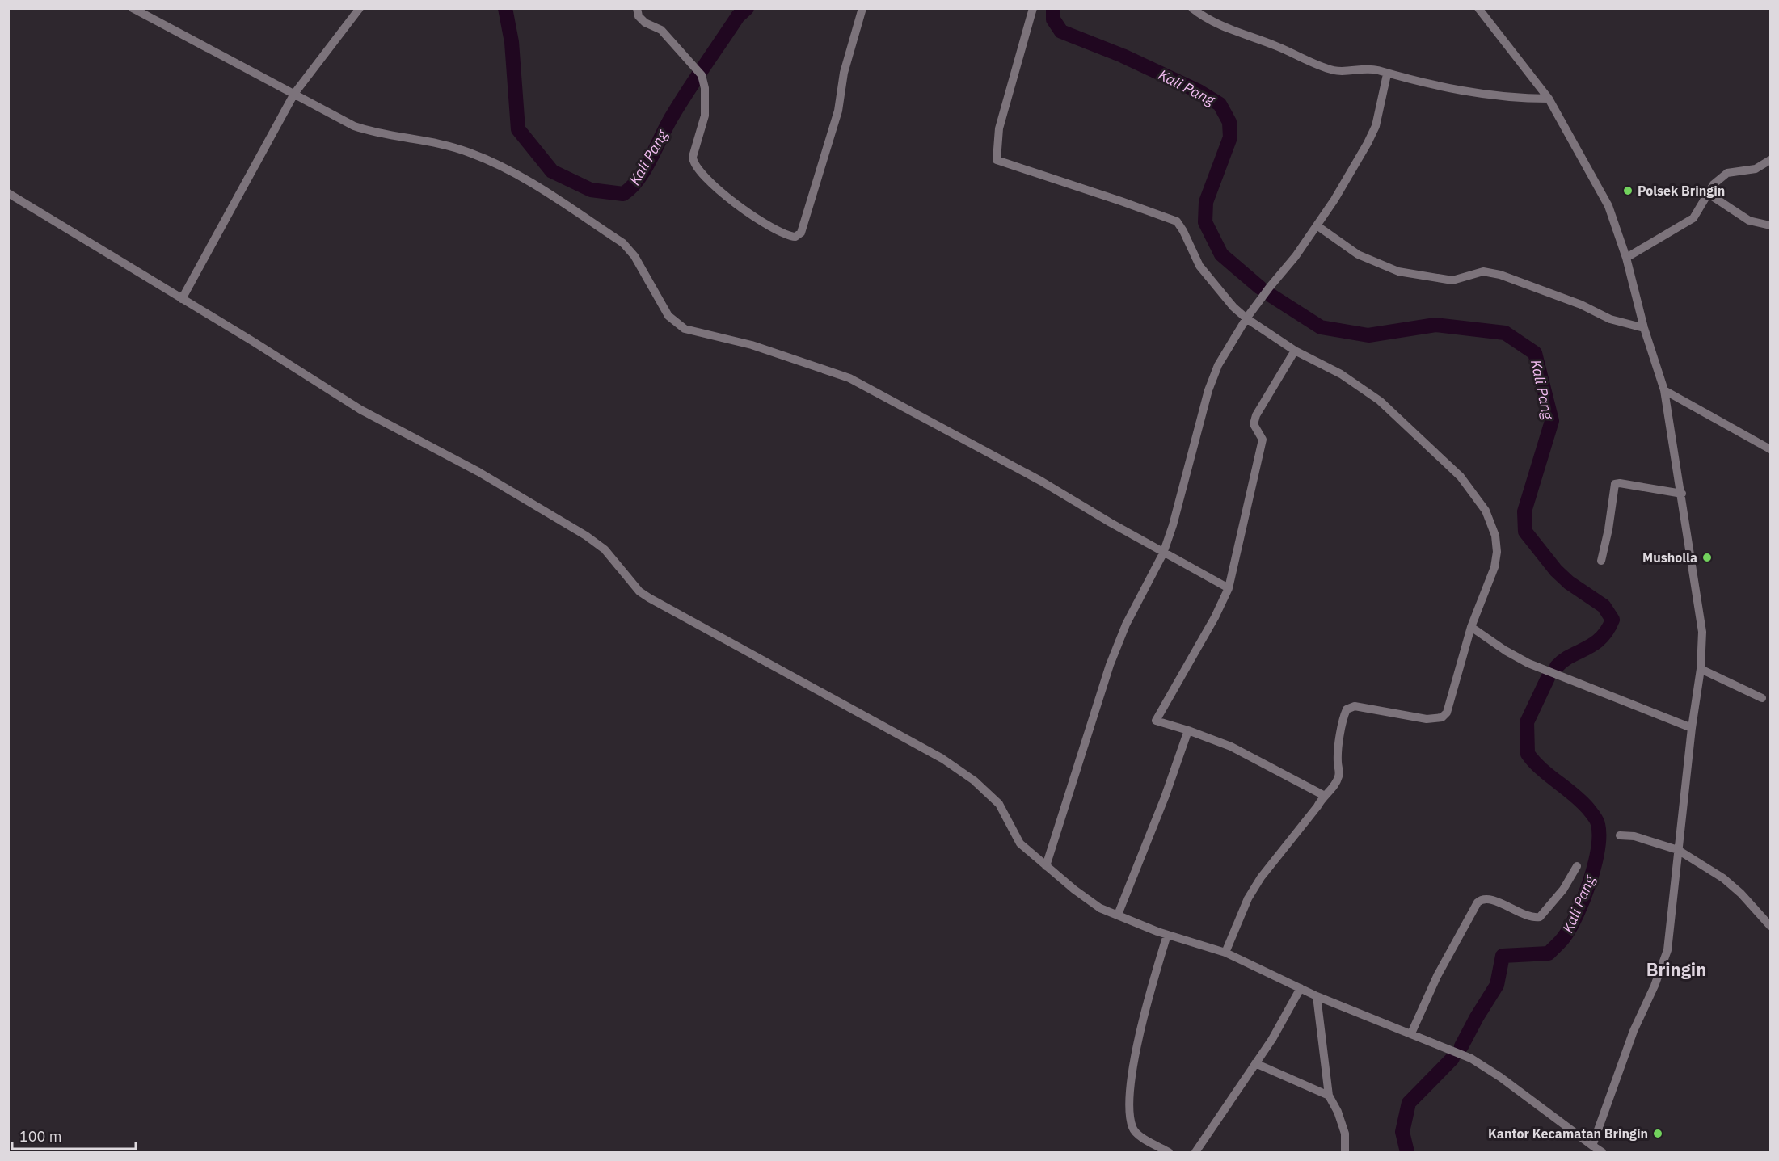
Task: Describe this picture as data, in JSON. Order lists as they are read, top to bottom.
{
  "districts": ["Bringin"],
  "water": ["Kali Pang"],
  "places": ["Polsek Bringin", "Musholla", "Kantor Kecamatan Bringin"],
  "scale_bar": "100 m"
}
